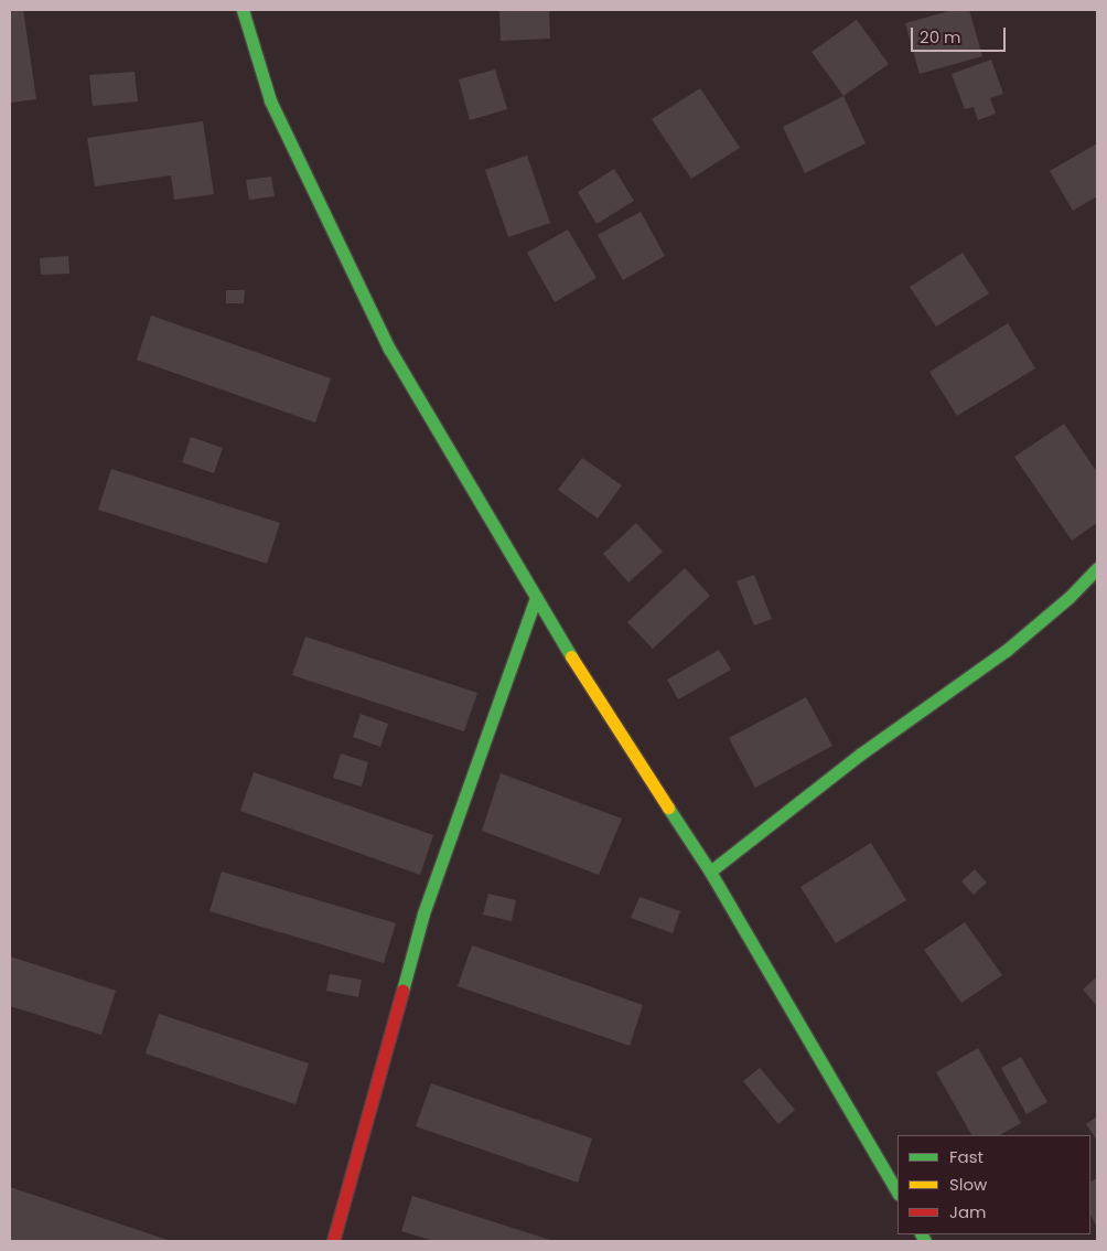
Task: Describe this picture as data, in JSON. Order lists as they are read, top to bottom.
{
  "legend": ["Fast", "Slow", "Jam"],
  "scale_bar": "20 m"
}
